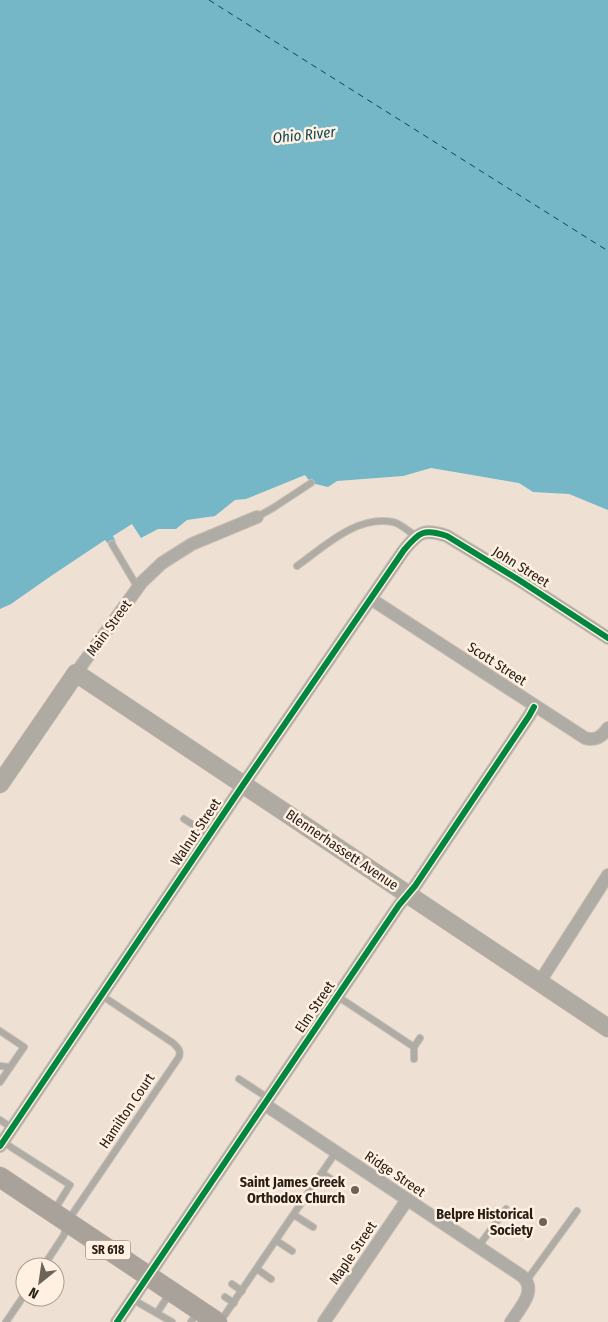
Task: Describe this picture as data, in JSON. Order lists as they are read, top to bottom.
{
  "streets": {
    "main road": ["SR 618"],
    "street": [
      "John Street",
      "Main Street",
      "Scott Street",
      "Walnut Street",
      "Blennerhassett Avenue",
      "Elm Street",
      "Ridge Street",
      "Maple Street"
    ],
    "lane": ["Hamilton Court"]
  },
  "crossings": [
    ["John Street", "Walnut Street"],
    ["Main Street", "Blennerhassett Avenue"],
    ["Scott Street", "Walnut Street"],
    ["Scott Street", "Elm Street"],
    ["Walnut Street", "Blennerhassett Avenue"],
    ["Walnut Street", "Hamilton Court"],
    ["Blennerhassett Avenue", "Elm Street"],
    ["Elm Street", "Ridge Street"],
    ["Elm Street", "SR 618"],
    ["Hamilton Court", "SR 618"],
    ["Ridge Street", "Maple Street"]
  ],
  "water": ["Ohio River"],
  "places": ["Saint James Greek Orthodox Church", "Belpre Historical Society"],
  "north": "bottom left"
}
